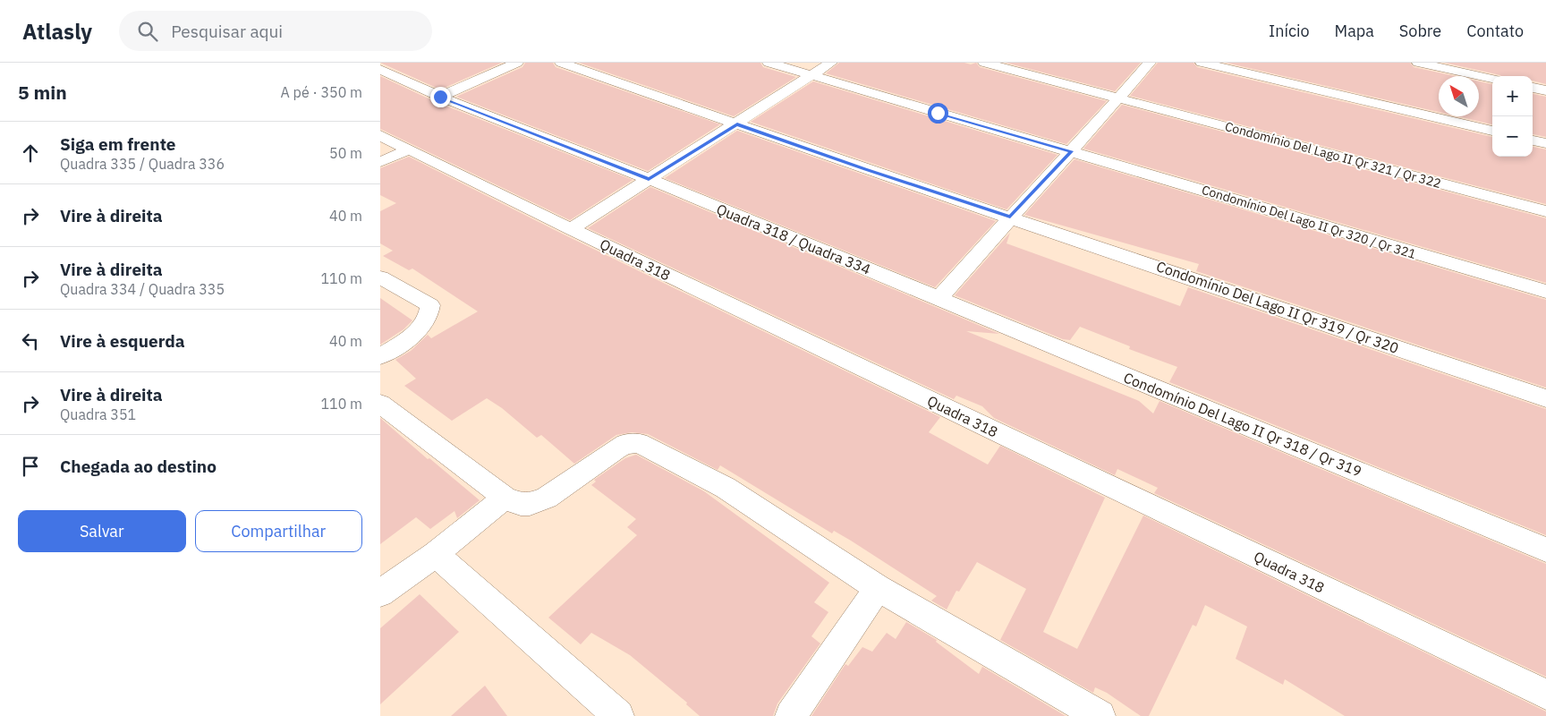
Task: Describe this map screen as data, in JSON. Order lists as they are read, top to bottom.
{
  "streets": {
    "street": [
      "Condomínio Del Lago II Qr 321 / Qr 322",
      "Condomínio Del Lago II Qr 320 / Qr 321",
      "Quadra 318 / Quadra 334",
      "Quadra 318",
      "Condomínio Del Lago II Qr 319 / Qr 320",
      "Condomínio Del Lago II Qr 318 / Qr 319"
    ]
  },
  "crossings": [
    ["Quadra 318 / Quadra 334", "Condomínio Del Lago II Qr 318 / Qr 319"]
  ],
  "north": "top left",
  "page": {
    "header": "Atlasly",
    "search": "Pesquisar aqui",
    "nav": [
      "Início",
      "Mapa",
      "Sobre",
      "Contato"
    ],
    "heading": ["5 min", "A pé · 350 m"],
    "map_buttons": ["+", "−"],
    "list": [
      ["Siga em frente", "Quadra 335 / Quadra 336", "50 m"],
      ["Vire à direita", "40 m"],
      ["Vire à direita", "Quadra 334 / Quadra 335", "110 m"],
      ["Vire à esquerda", "40 m"],
      ["Vire à direita", "Quadra 351", "110 m"],
      "Chegada ao destino"
    ],
    "buttons": ["Salvar", "Compartilhar"]
  }
}
